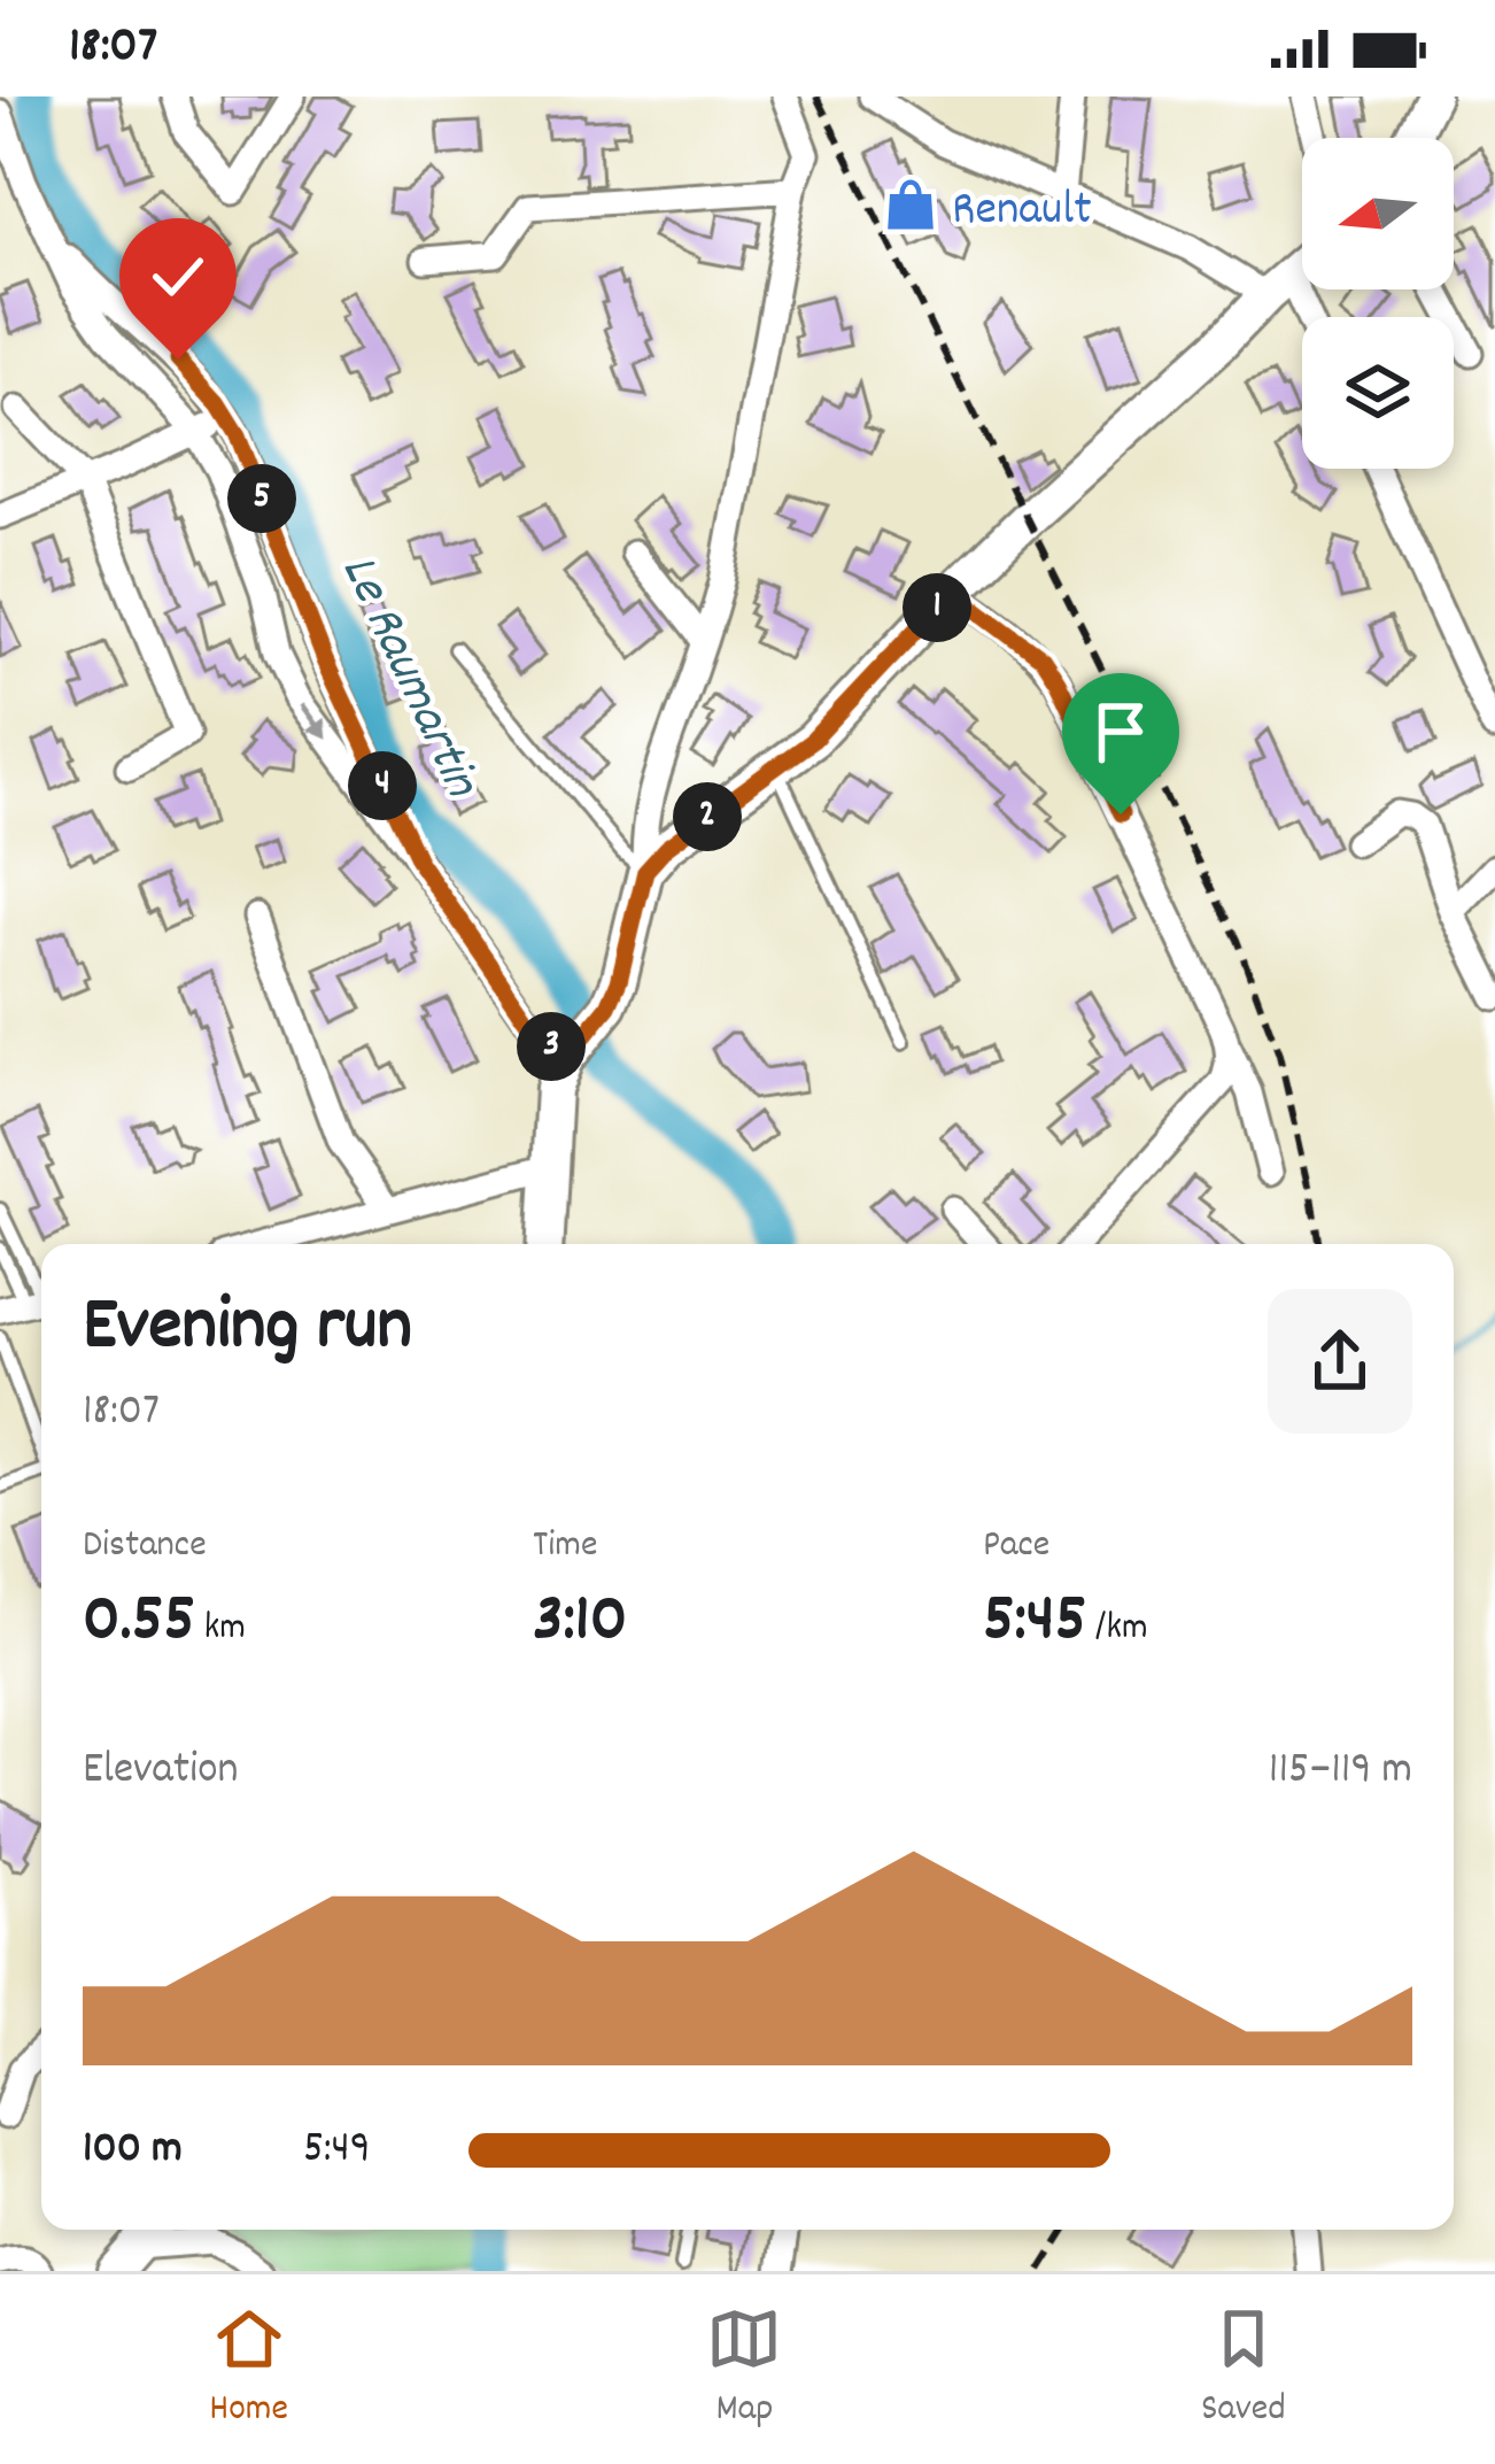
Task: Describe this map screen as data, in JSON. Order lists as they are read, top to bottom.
{
  "water": ["Le Raumartin"],
  "places": {
    "shop": ["Renault"]
  },
  "north": "left",
  "page": {
    "status": "18:07",
    "pins": [
      "5",
      "1",
      "4",
      "2",
      "3"
    ],
    "heading": ["Evening run", "18:07"],
    "stats": [
      ["Distance", "0.55 km"],
      ["Time", "3:10"],
      ["Pace", "5:45 /km"]
    ],
    "chart": ["Elevation", "115–119 m"],
    "list": [
      {
        "name": "100 m",
        "note": "5:49"
      }
    ],
    "tabs": ["Home", "Map", "Saved"]
  }
}
